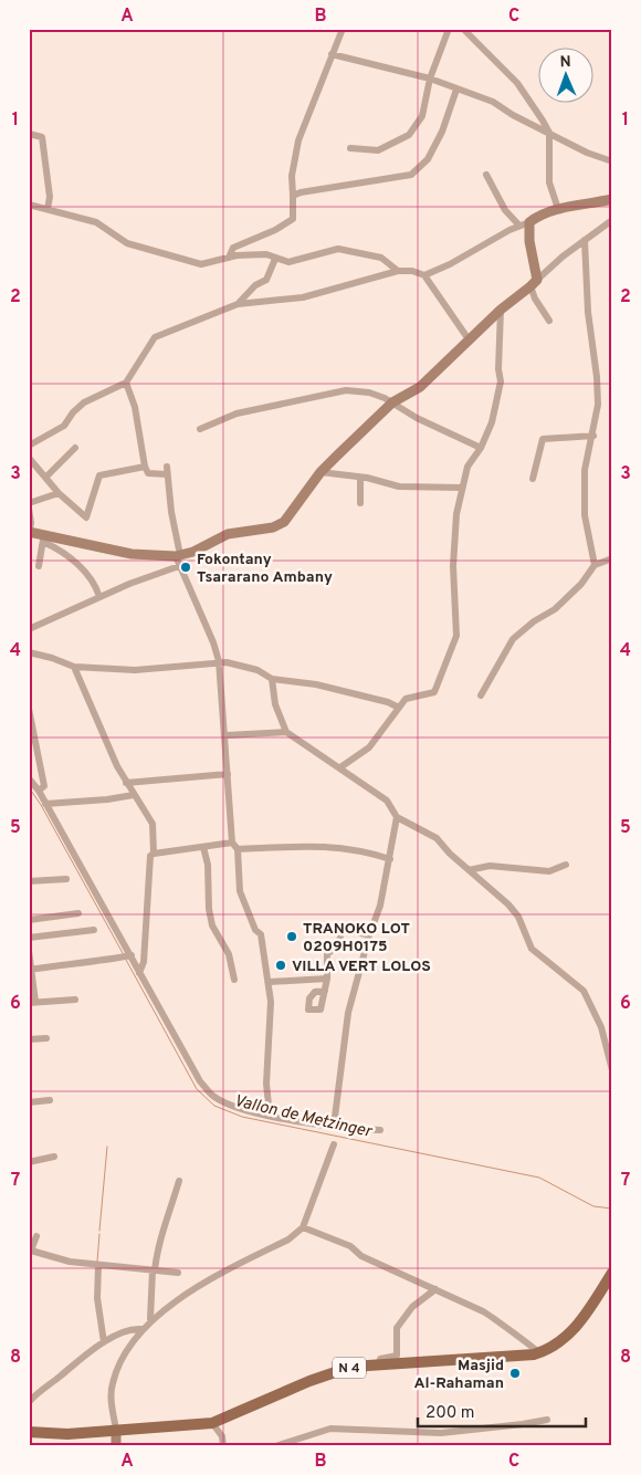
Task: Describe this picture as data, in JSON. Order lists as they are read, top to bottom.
{
  "streets": {
    "main road": ["N 4"]
  },
  "water": ["Vallon de Metzinger"],
  "places": [
    "Fokontany Tsararano Ambany",
    "TRANOKO LOT 0209H0175",
    "VILLA VERT LOLOS",
    "Masjid Al-Rahaman"
  ],
  "scale_bar": "200 m",
  "north": "top",
  "grid": {
    "columns": ["A", "B", "C"],
    "rows": [
      "1",
      "2",
      "3",
      "4",
      "5",
      "6",
      "7",
      "8"
    ]
  }
}
